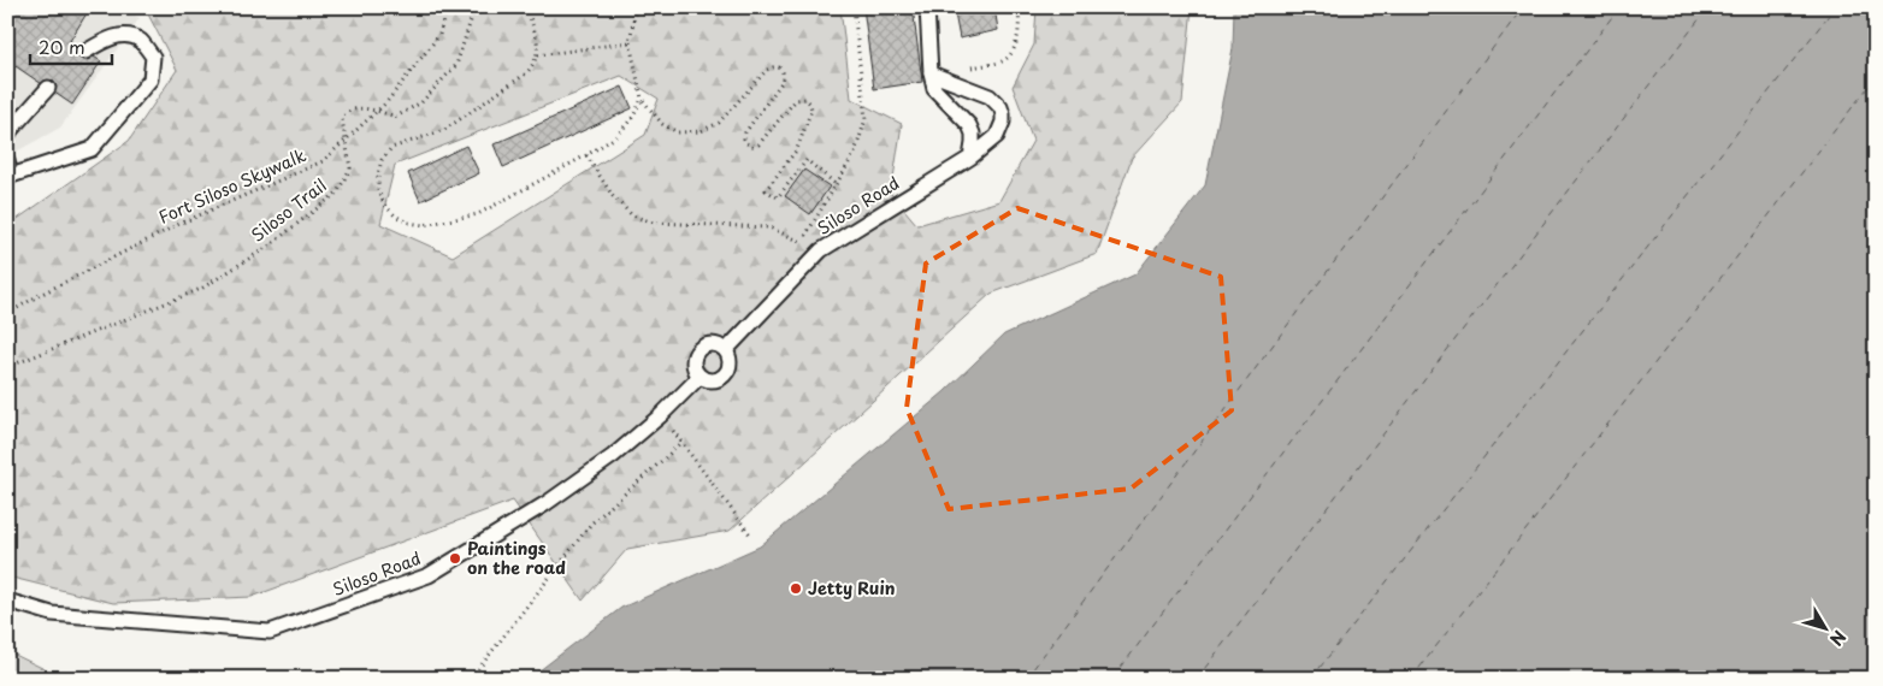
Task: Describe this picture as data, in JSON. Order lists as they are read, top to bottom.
{
  "streets": {
    "lane": ["Siloso Road"],
    "path": ["Fort Siloso Skywalk", "Siloso Trail"]
  },
  "places": ["Paintings on the road", "Jetty Ruin"],
  "scale_bar": "20 m",
  "north": "bottom right"
}
